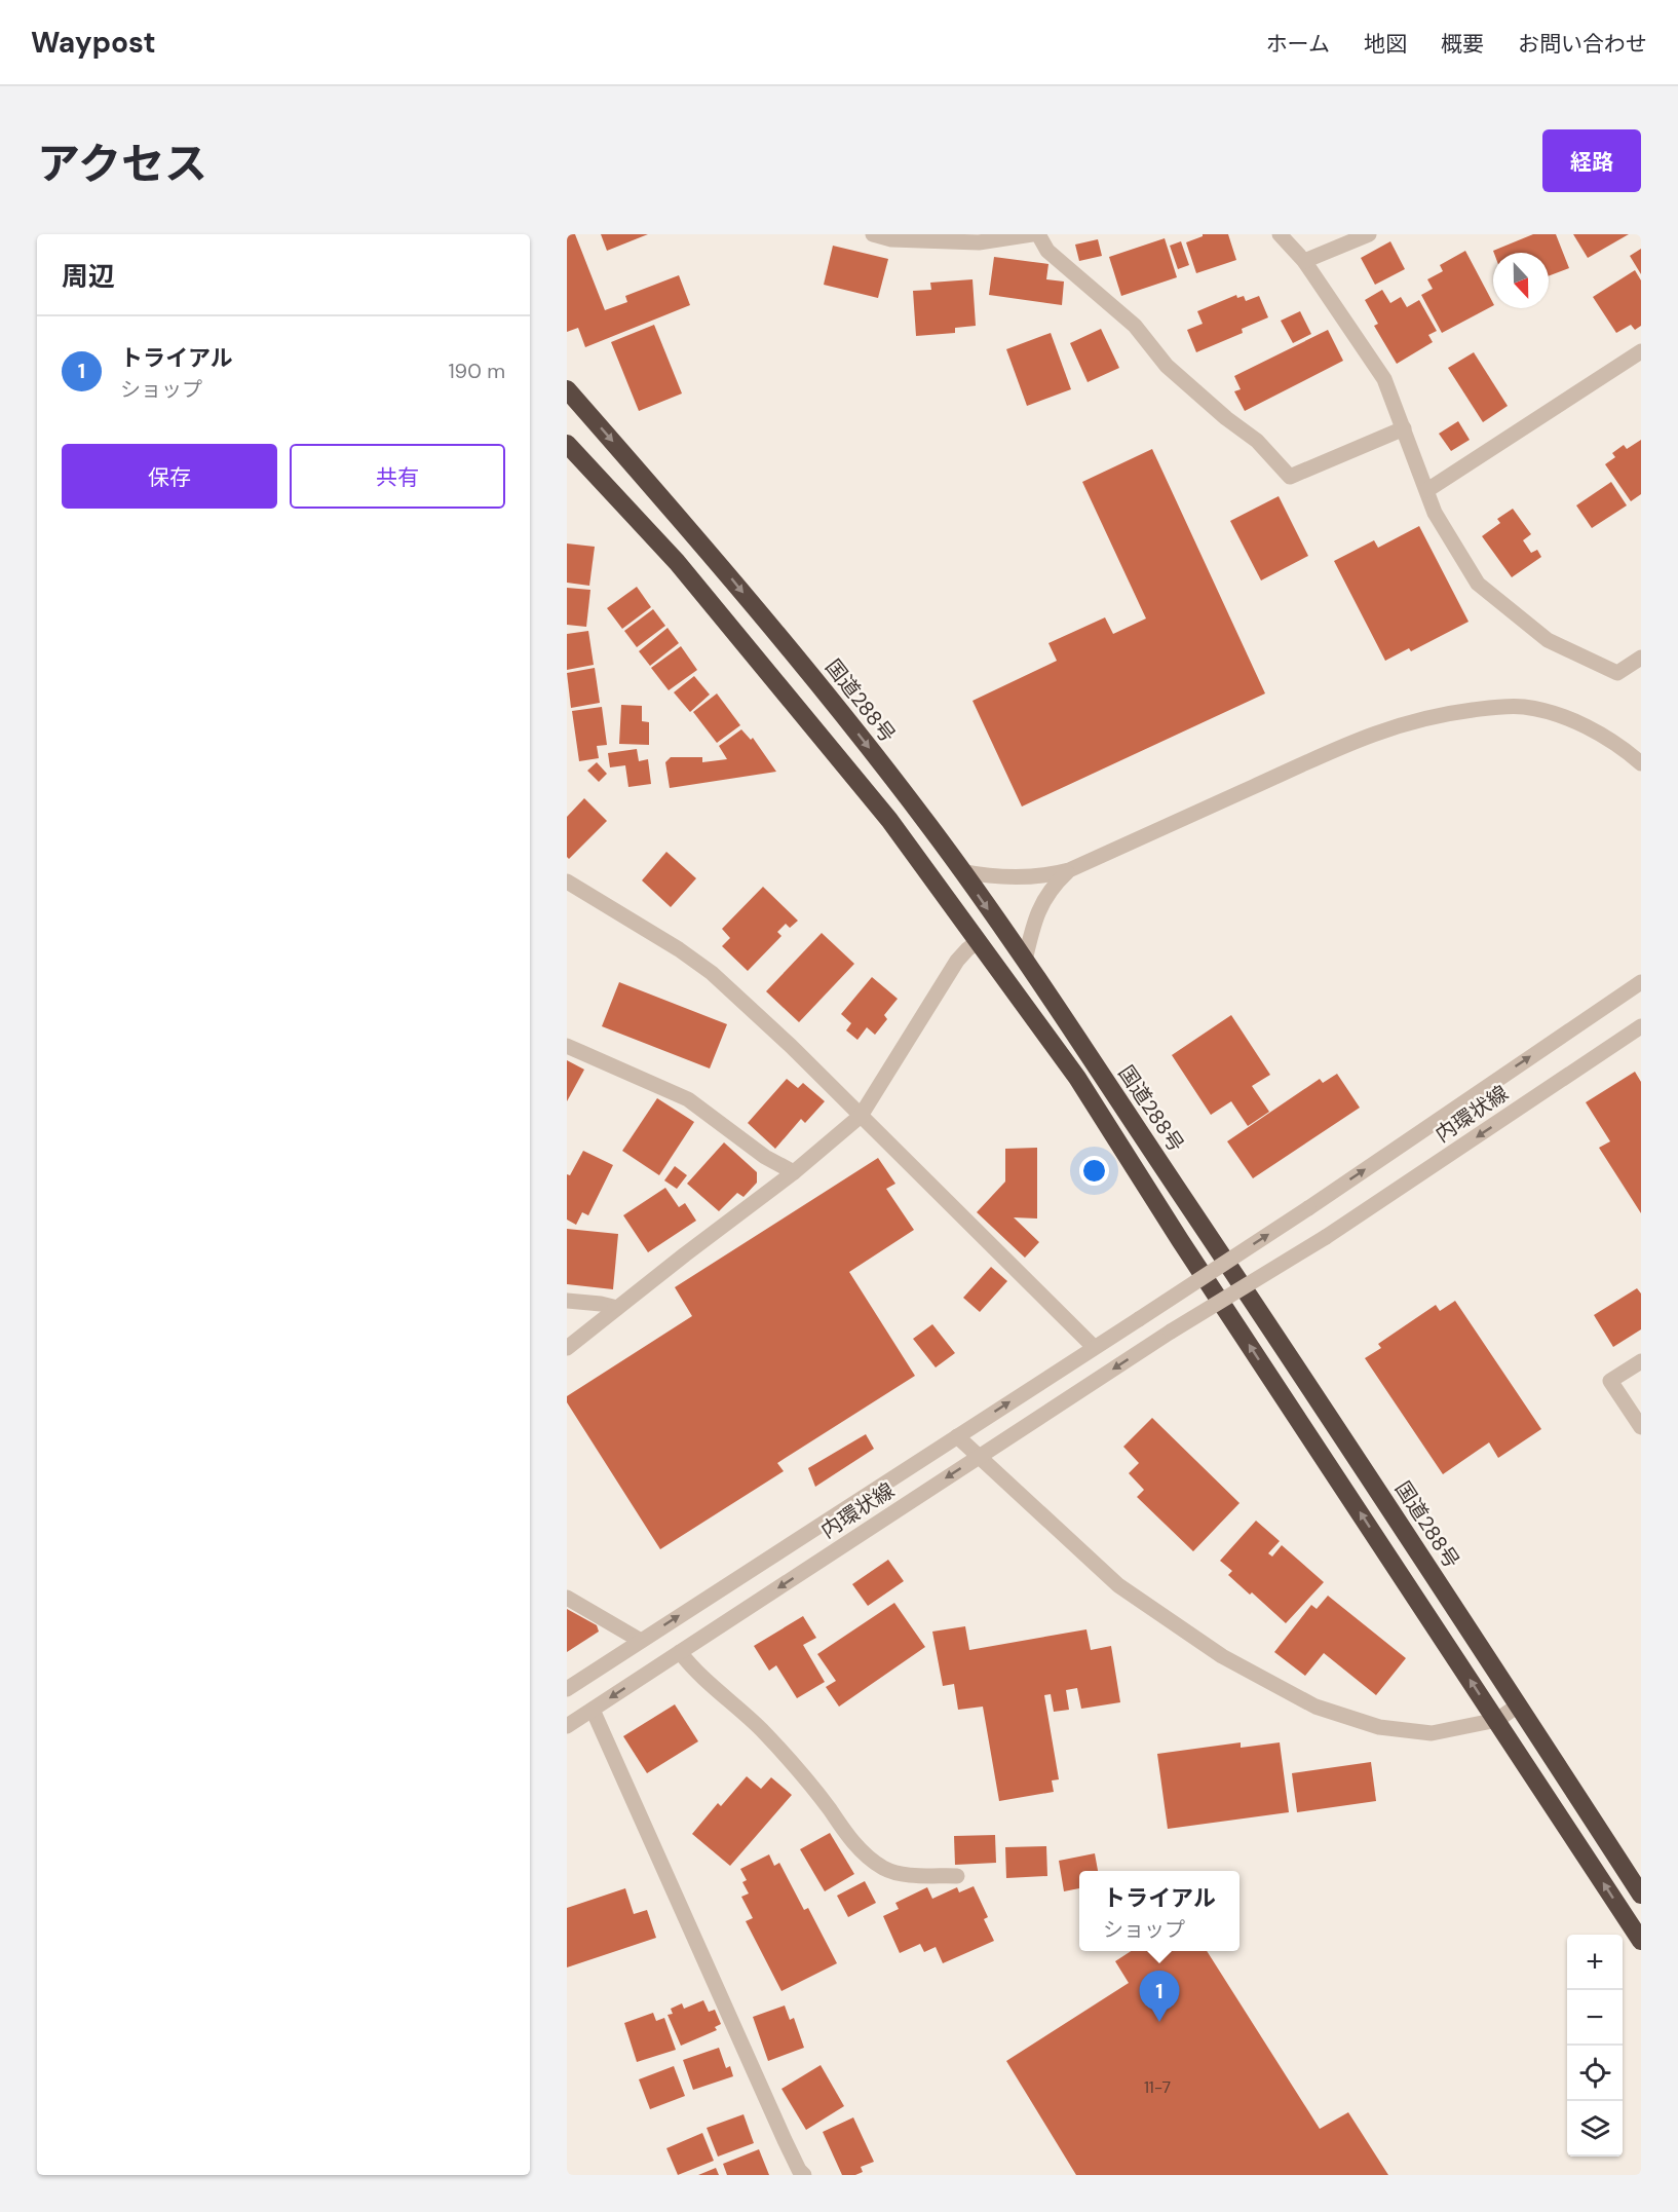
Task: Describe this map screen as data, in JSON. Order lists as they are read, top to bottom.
{
  "streets": {
    "highway": ["国道288号"],
    "street": ["内環状線"]
  },
  "house_numbers": ["11-7"],
  "north": "bottom",
  "page": {
    "header": "Waypost",
    "nav": [
      "ホーム",
      "地図",
      "概要",
      "お問い合わせ"
    ],
    "title": "アクセス",
    "buttons": [
      "経路",
      ["保存", "共有"]
    ],
    "heading": "周辺",
    "list": [
      {
        "mark": "1",
        "name": "トライアル",
        "note": "ショップ",
        "value": "190 m"
      }
    ],
    "popup": ["トライアル", "ショップ"],
    "map_buttons": ["+", "−"],
    "pins": "1"
  }
}
